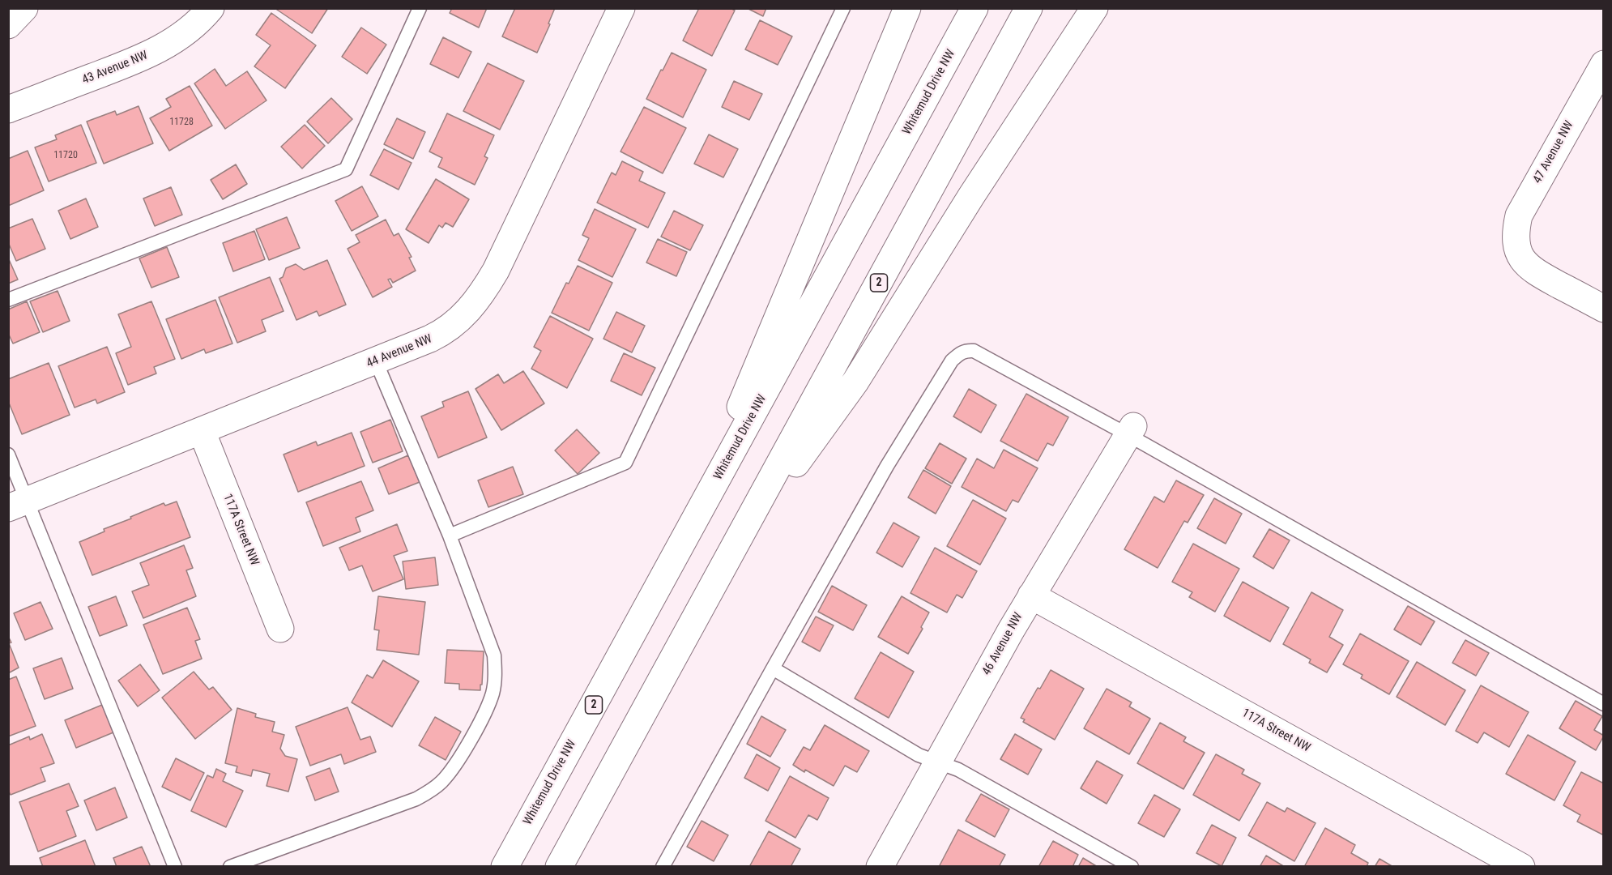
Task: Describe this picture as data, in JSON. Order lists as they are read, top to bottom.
{
  "streets": {
    "main road": [
      "43 Avenue NW",
      "Whitemud Drive NW",
      "47 Avenue NW",
      "2",
      "44 Avenue NW",
      "117A Street NW",
      "46 Avenue NW"
    ]
  },
  "crossings": [
    ["44 Avenue NW", "117A Street NW"],
    ["117A Street NW", "46 Avenue NW"]
  ],
  "house_numbers": ["11728", "11720"]
}
